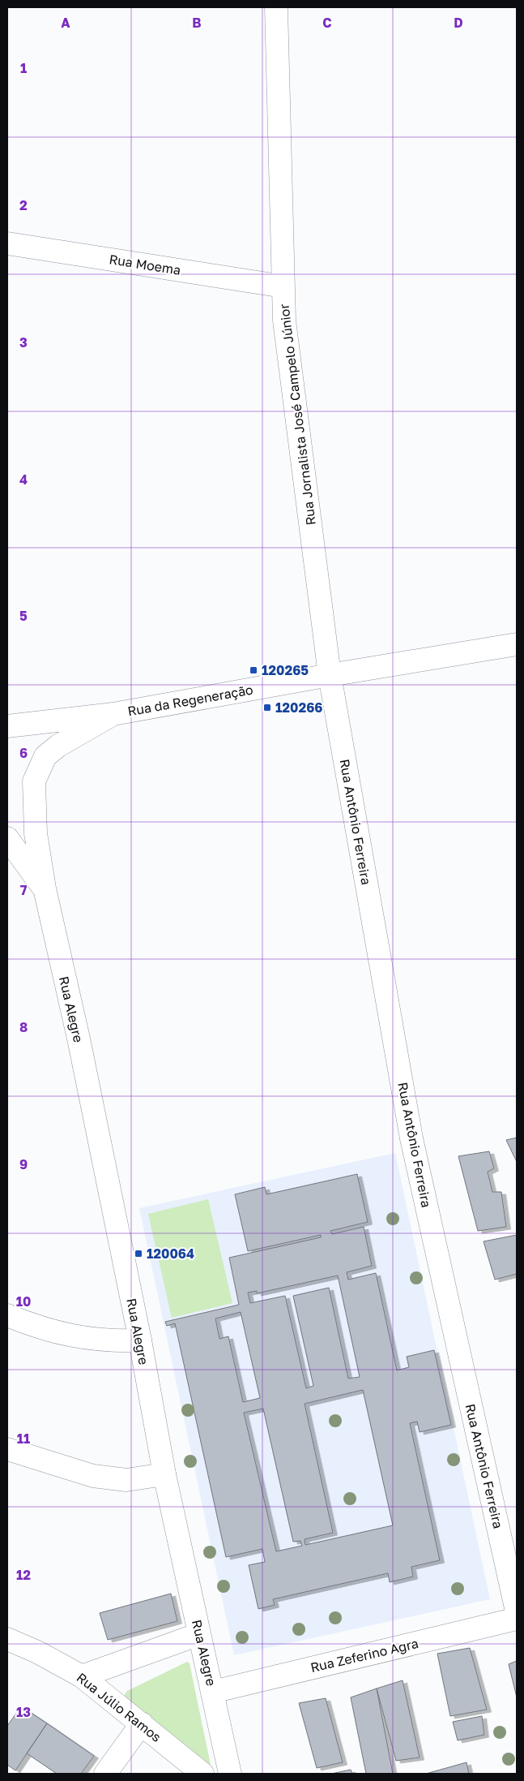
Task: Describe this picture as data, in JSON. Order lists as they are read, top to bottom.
{
  "streets": {
    "street": [
      "Rua Moema",
      "Rua Jornalista José Campelo Júnior",
      "Rua da Regeneração",
      "Rua Antônio Ferreira",
      "Rua Alegre",
      "Rua Zeferino Agra",
      "Rua Júlio Ramos"
    ]
  },
  "crossings": [
    ["Rua Moema", "Rua Jornalista José Campelo Júnior"],
    ["Rua Jornalista José Campelo Júnior", "Rua da Regeneração"],
    ["Rua Jornalista José Campelo Júnior", "Rua Antônio Ferreira"],
    ["Rua da Regeneração", "Rua Antônio Ferreira"],
    ["Rua da Regeneração", "Rua Alegre"],
    ["Rua Alegre", "Rua Zeferino Agra"]
  ],
  "places": {
    "transit": ["120265", "120266", "120064"]
  },
  "grid": {
    "columns": [
      "A",
      "B",
      "C",
      "D"
    ],
    "rows": [
      "1",
      "2",
      "3",
      "4",
      "5",
      "6",
      "7",
      "8",
      "9",
      "10",
      "11",
      "12",
      "13"
    ]
  }
}
